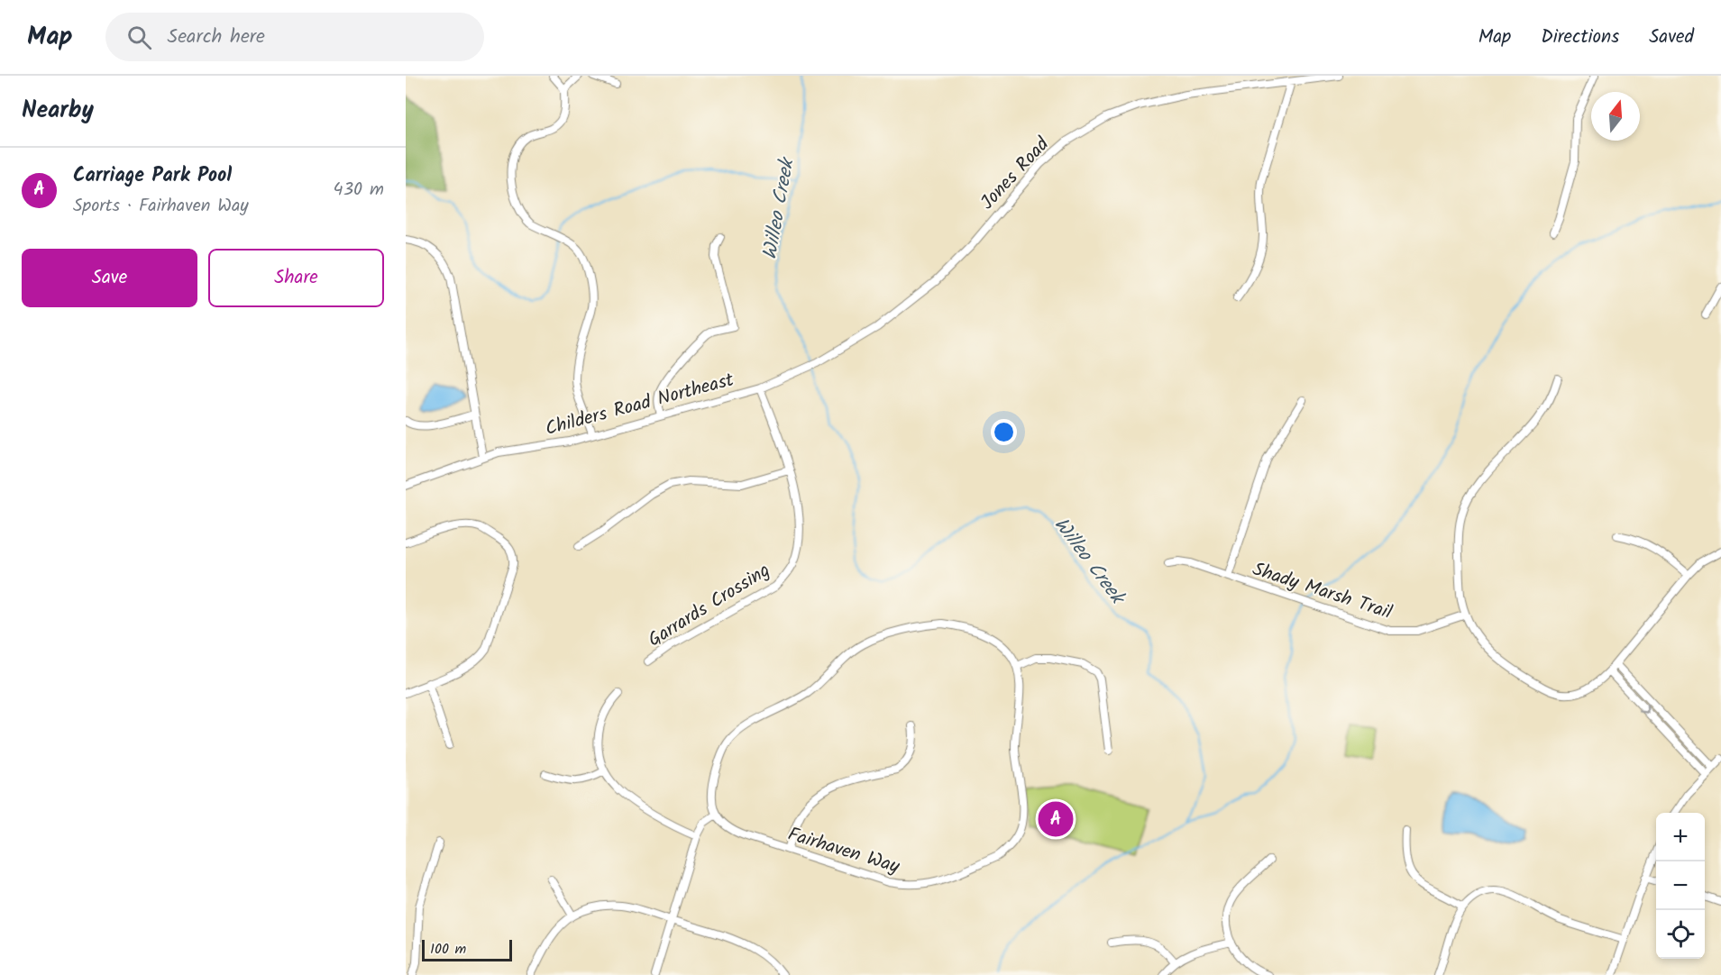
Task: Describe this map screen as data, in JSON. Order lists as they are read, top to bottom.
{
  "streets": {
    "street": [
      "Jones Road",
      "Childers Road Northeast",
      "Shady Marsh Trail",
      "Garrards Crossing",
      "Fairhaven Way"
    ]
  },
  "crossings": [
    ["Jones Road", "Childers Road Northeast"],
    ["Childers Road Northeast", "Garrards Crossing"]
  ],
  "water": ["Willeo Creek"],
  "scale_bar": "100 m",
  "north": "top",
  "page": {
    "header": "Map",
    "search": "Search here",
    "nav": ["Map", "Directions", "Saved"],
    "heading": "Nearby",
    "list": [
      {
        "mark": "A",
        "name": "Carriage Park Pool",
        "note": "Sports · Fairhaven Way",
        "value": "430 m"
      }
    ],
    "buttons": ["Save", "Share"],
    "pins": "A",
    "map_buttons": ["+", "−"],
    "scale": "100 m"
  }
}
